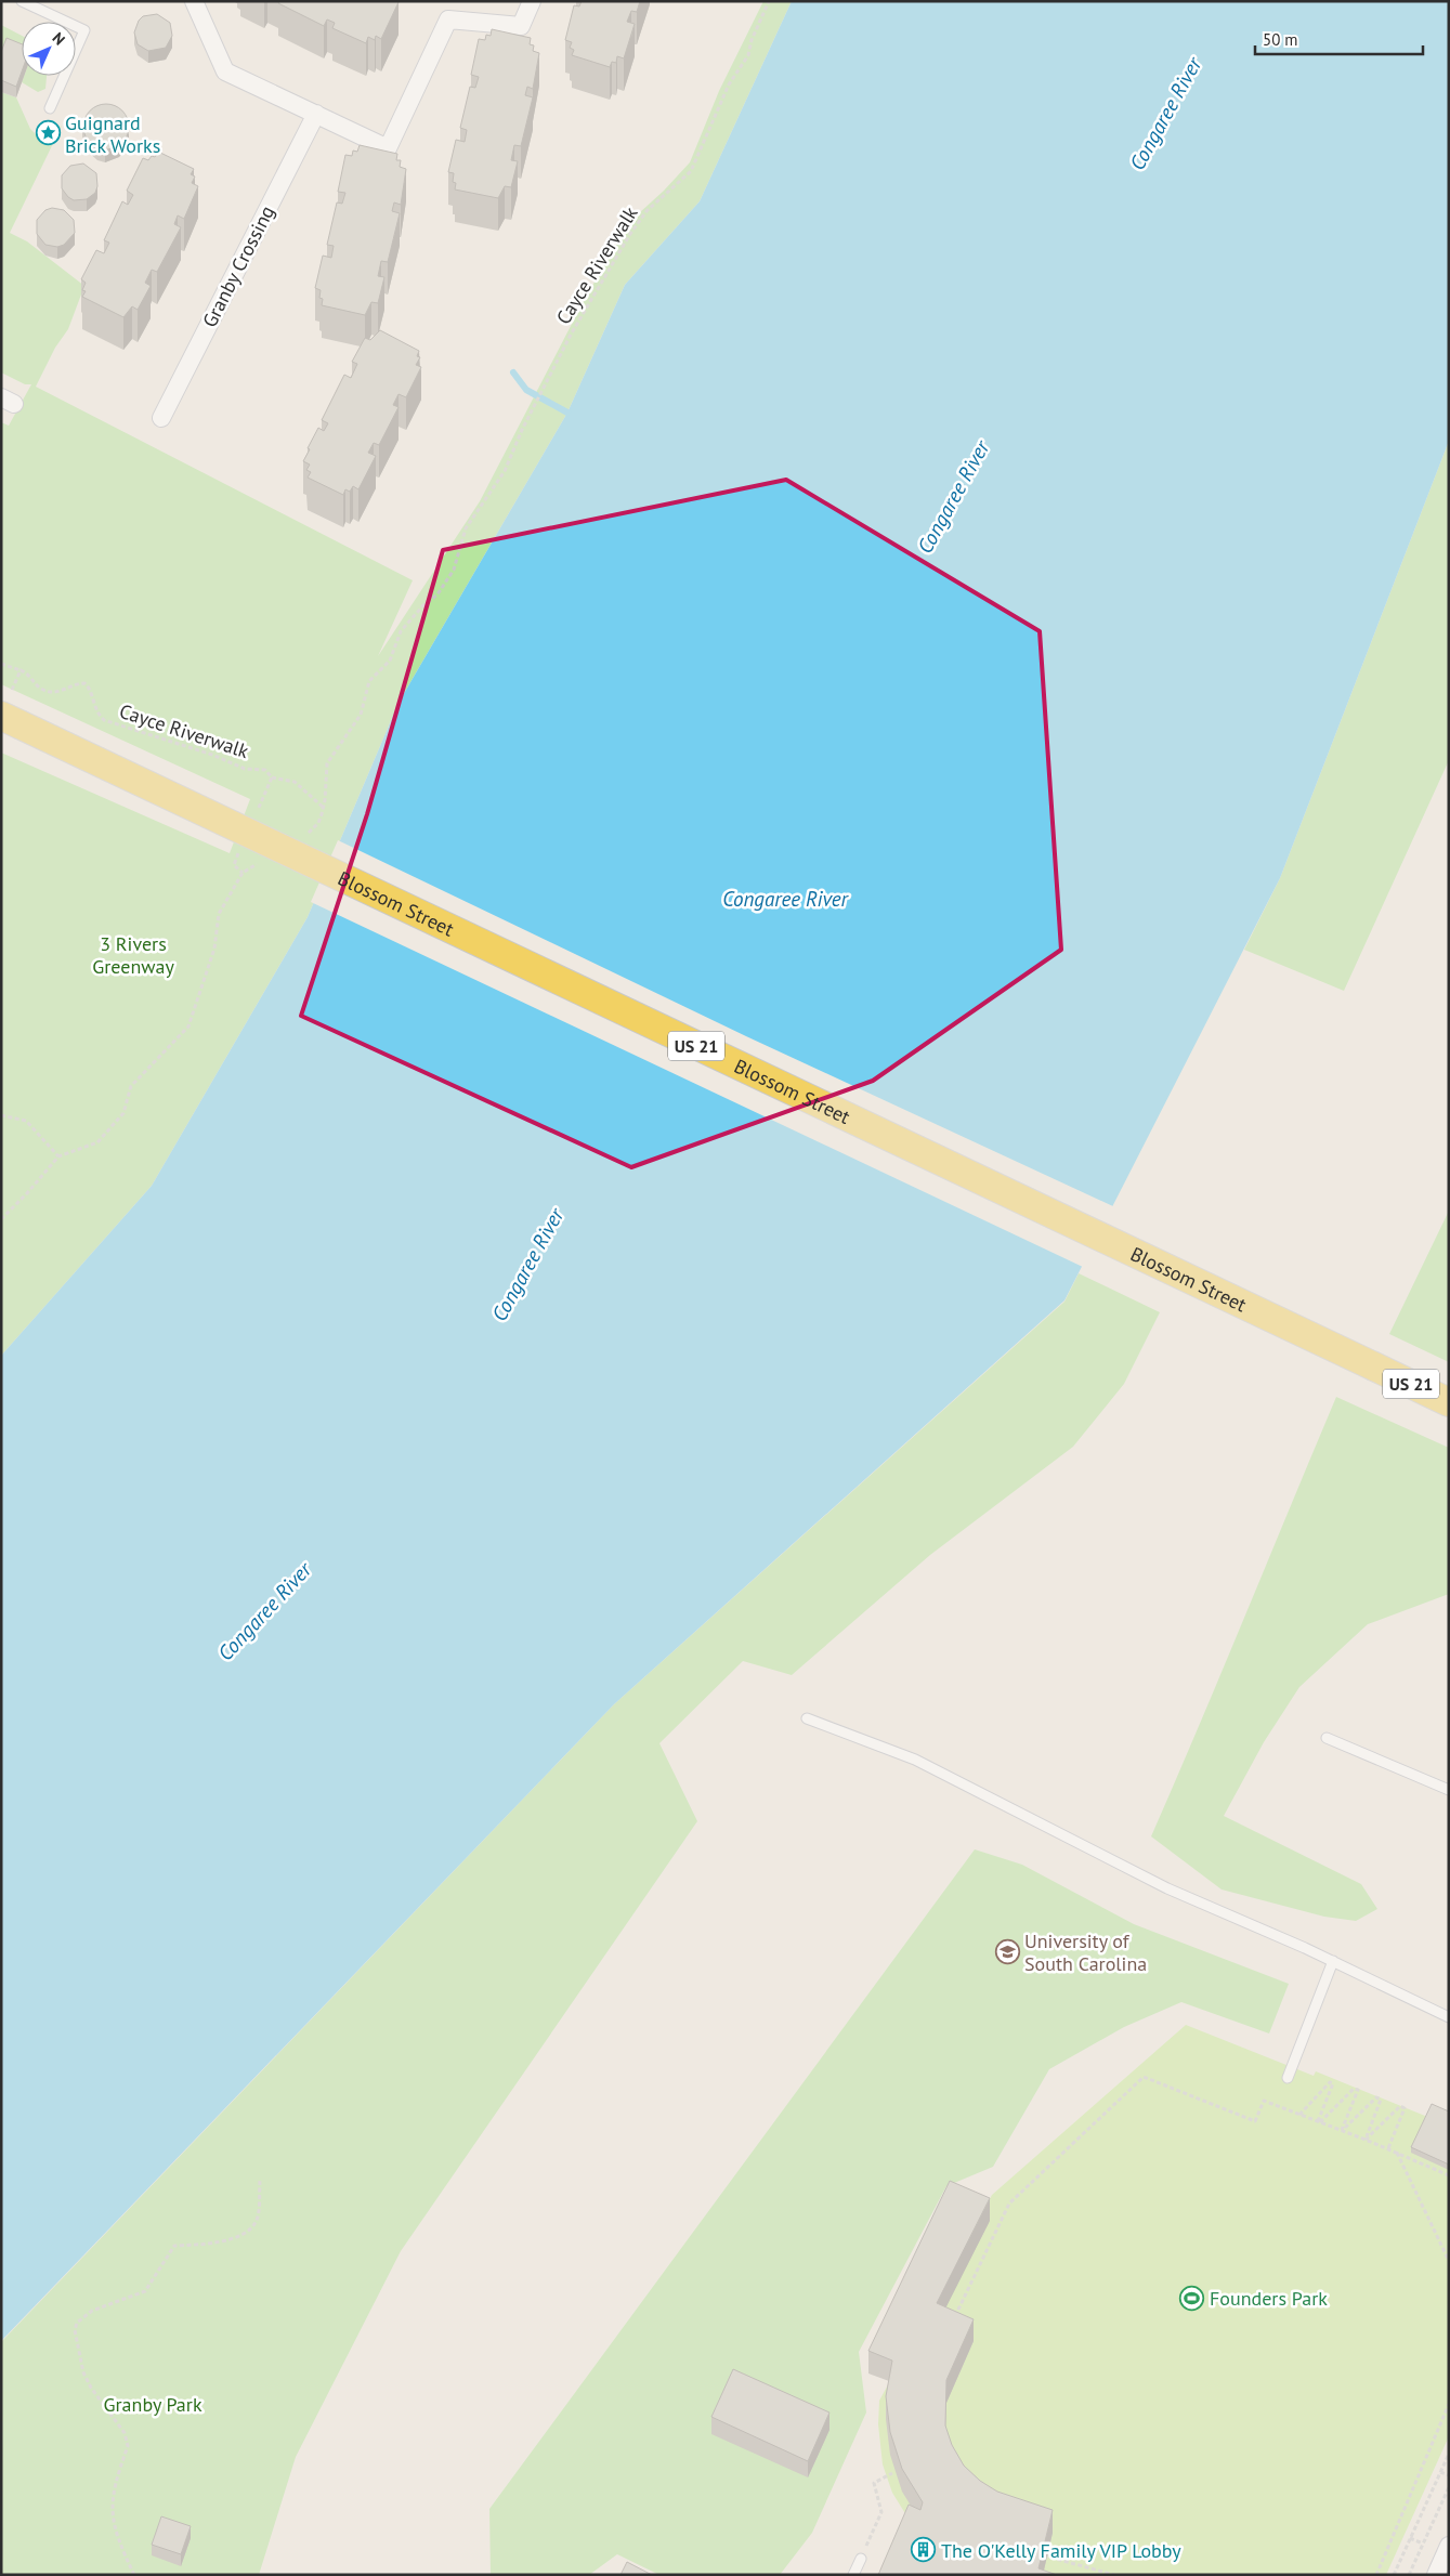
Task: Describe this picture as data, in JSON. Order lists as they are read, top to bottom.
{
  "streets": {
    "main road": ["Blossom Street", "US 21"],
    "street": ["Granby Crossing"],
    "path": ["Cayce Riverwalk"]
  },
  "water": ["Congaree River"],
  "parks": ["3 Rivers Greenway", "Granby Park"],
  "places": {
    "place": ["Guignard Brick Works"],
    "school or university": ["University of South Carolina"],
    "sports": ["Founders Park"],
    "building": ["The O'Kelly Family VIP Lobby"]
  },
  "scale_bar": "50 m",
  "north": "top right"
}
